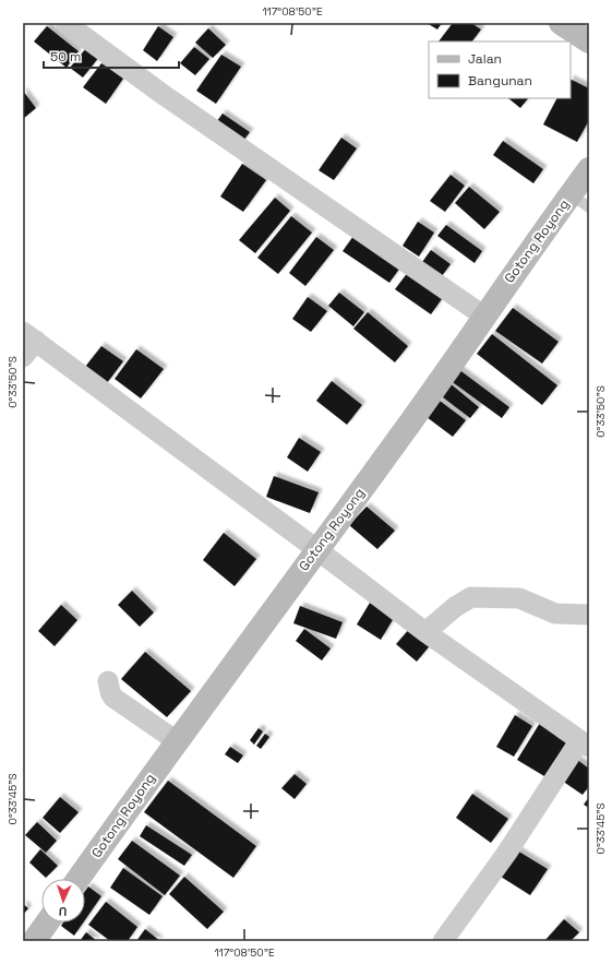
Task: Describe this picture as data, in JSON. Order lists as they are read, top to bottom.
{
  "streets": {
    "street": ["Gotong Royong"]
  },
  "legend": ["Jalan", "Bangunan"],
  "scale_bar": "50 m",
  "north": "bottom",
  "coordinates": ["117°08'50\"E", "0°33'50\"S", "0°33'45\"S"]
}
